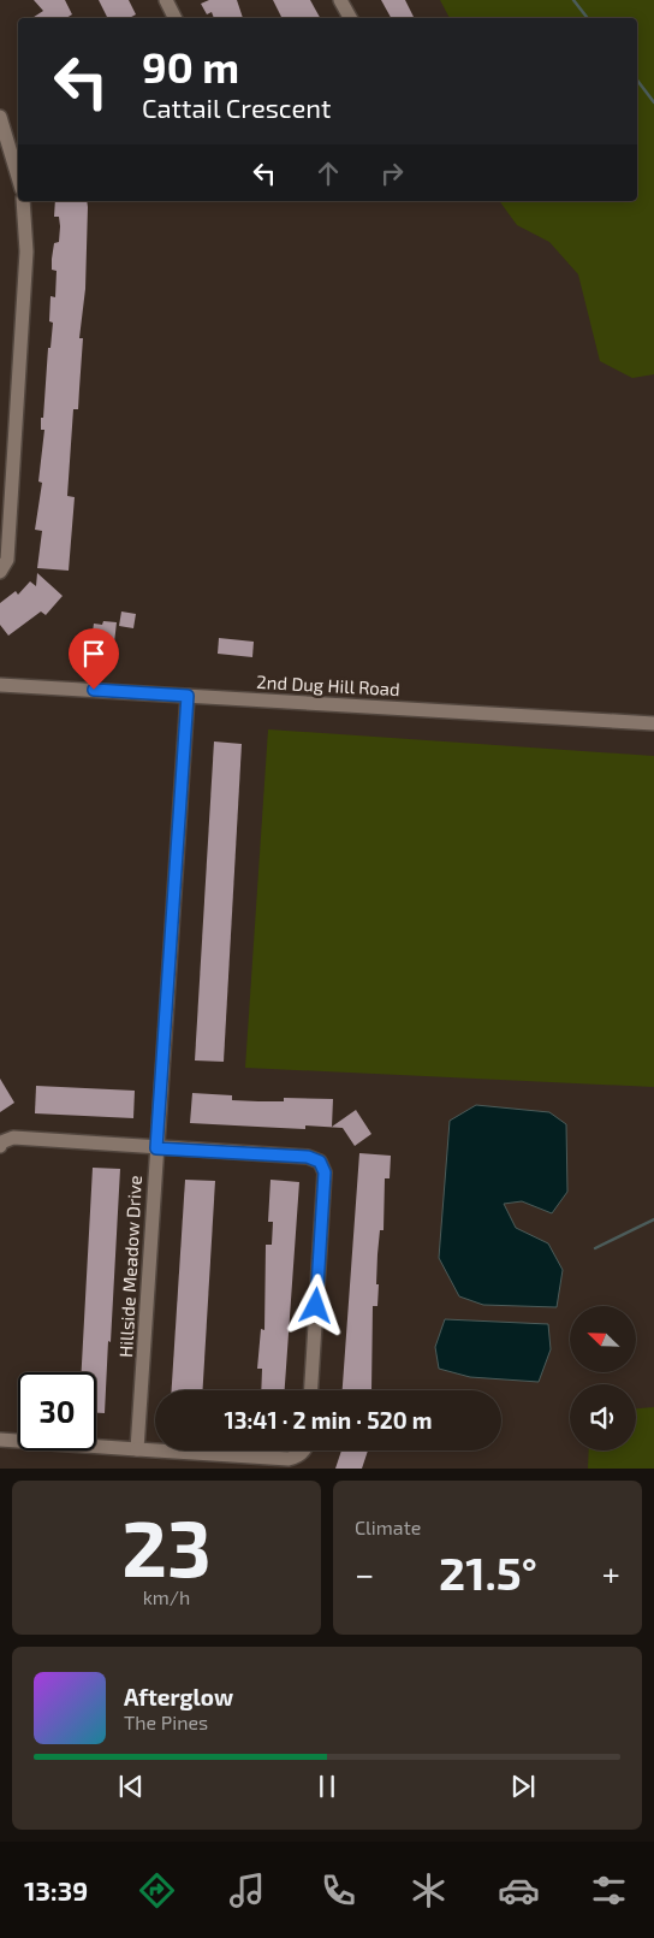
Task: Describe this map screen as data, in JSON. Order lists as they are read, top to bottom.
{
  "streets": {
    "street": ["2nd Dug Hill Road", "Hillside Meadow Drive"]
  },
  "crossings": [
    ["2nd Dug Hill Road", "Hillside Meadow Drive"]
  ],
  "north": "top left",
  "page": {
    "turn": ["90 m", "Cattail Crescent"],
    "limit": "30",
    "trip": "13:41 · 2 min · 520 m",
    "tile": [
      ["23", "km/h"],
      "Climate"
    ],
    "heat": ["−", "21.5°", "+"],
    "song": ["Afterglow", "The Pines"],
    "tabs": "13:39"
  }
}
